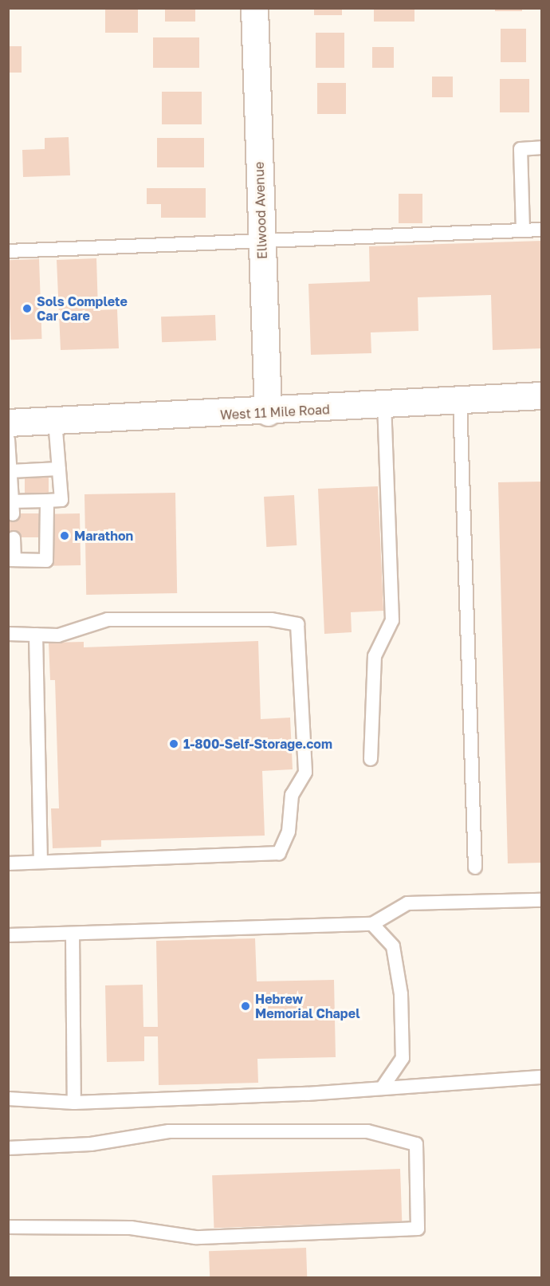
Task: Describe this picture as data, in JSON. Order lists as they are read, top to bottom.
{
  "streets": {
    "main road": ["Ellwood Avenue", "West 11 Mile Road"]
  },
  "crossings": [
    ["Ellwood Avenue", "West 11 Mile Road"]
  ],
  "places": [
    "Sols Complete Car Care",
    "Marathon",
    "1-800-Self-Storage.com",
    "Hebrew Memorial Chapel"
  ]
}
